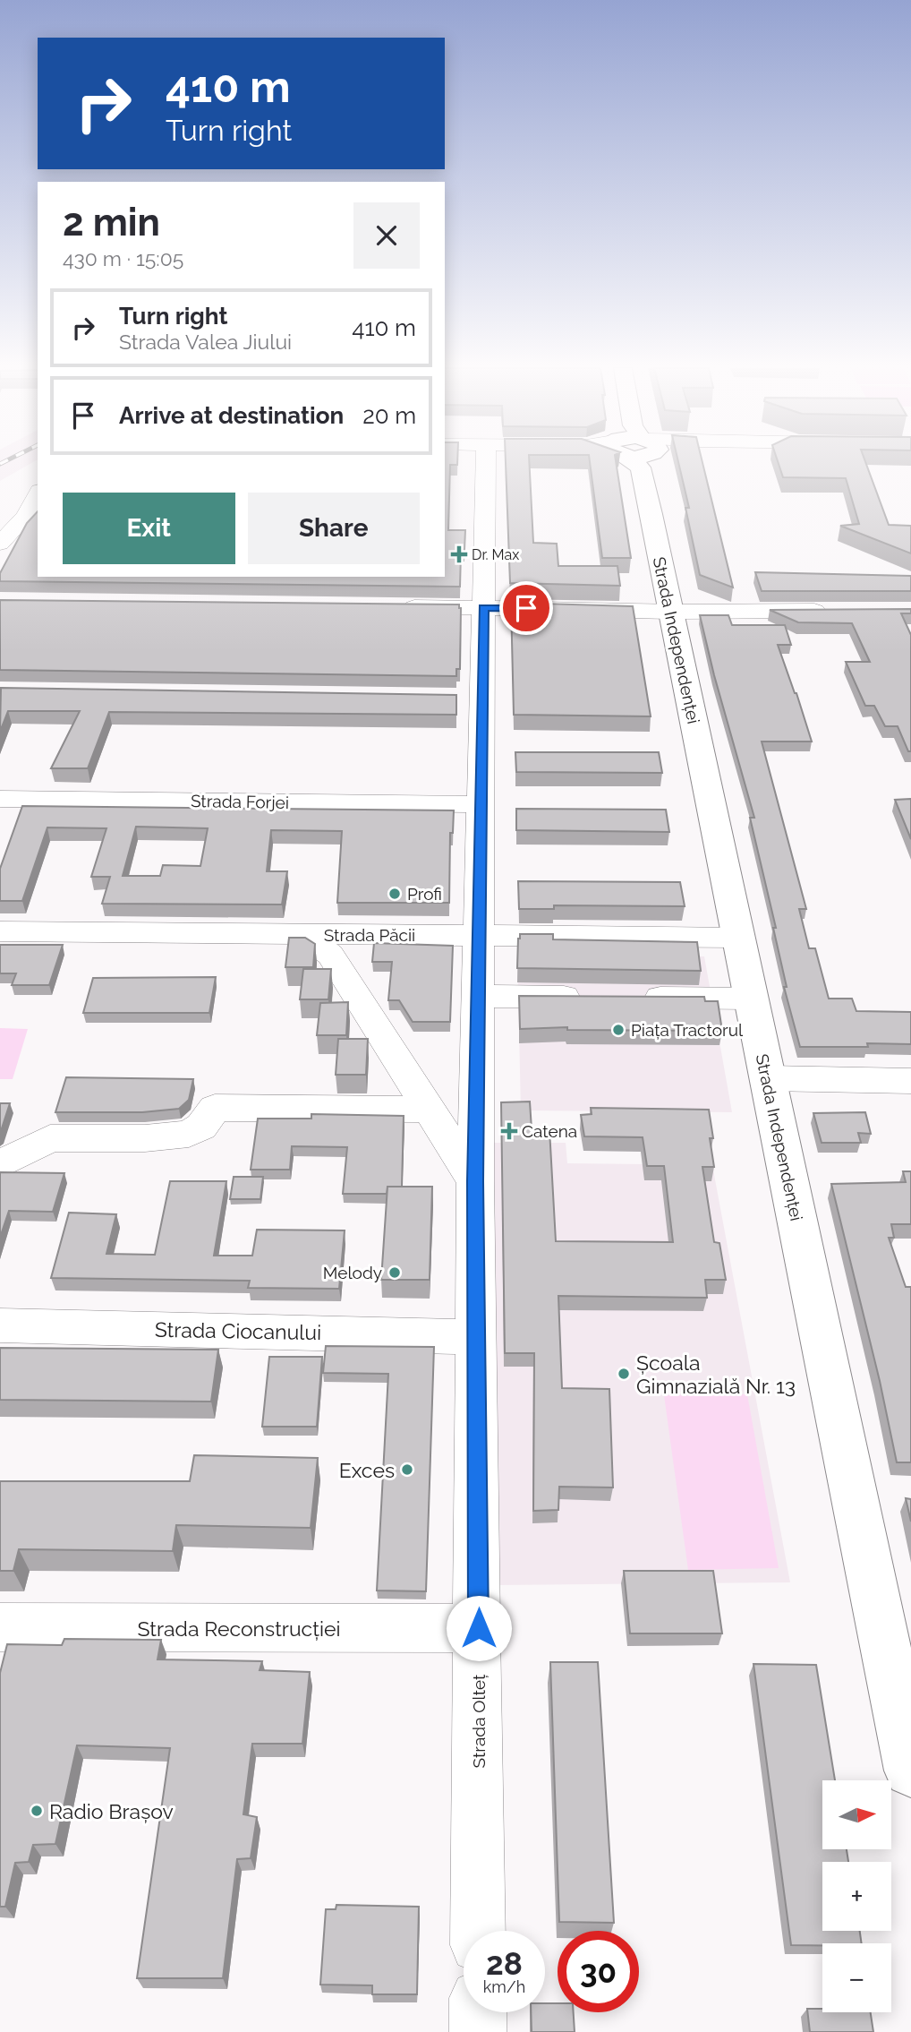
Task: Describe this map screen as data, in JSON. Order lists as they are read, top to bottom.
{
  "streets": {
    "main road": ["Strada Independenței"],
    "street": [
      "Strada Forjei",
      "Strada Păcii",
      "Strada Ciocanului",
      "Strada Reconstrucției",
      "Strada Olteț"
    ]
  },
  "crossings": [
    ["Strada Independenței", "Strada Păcii"],
    ["Strada Forjei", "Strada Olteț"],
    ["Strada Păcii", "Strada Olteț"],
    ["Strada Ciocanului", "Strada Olteț"],
    ["Strada Reconstrucției", "Strada Olteț"]
  ],
  "places": {
    "health": ["Dr. Max", "Catena"],
    "other": [
      "Profi",
      "Piața Tractorul",
      "Melody",
      "Școala Gimnazială Nr. 13",
      "Exces",
      "Radio Brașov"
    ]
  },
  "north": "right",
  "page": {
    "turn": ["410 m", "Turn right"],
    "heading": ["2 min", "430 m · 15:05"],
    "list": [
      {
        "name": "Turn right",
        "note": "Strada Valea Jiului",
        "value": "410 m"
      },
      {
        "name": "Arrive at destination",
        "value": "20 m"
      }
    ],
    "buttons": ["Exit", "Share"],
    "map_buttons": ["+", "−"],
    "speed": "28 km/h",
    "limit": "30"
  }
}
